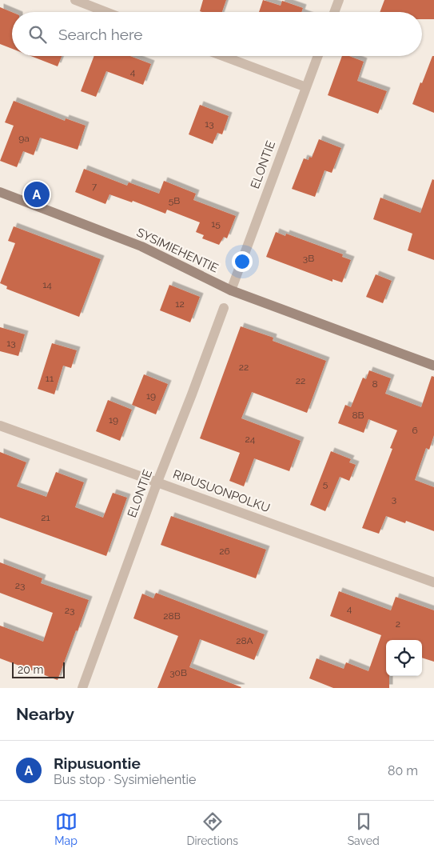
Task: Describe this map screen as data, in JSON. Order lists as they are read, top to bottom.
{
  "streets": {
    "street": ["ELONTIE", "SYSIMIEHENTIE", "RIPUSUONPOLKU"]
  },
  "crossings": [
    ["ELONTIE", "SYSIMIEHENTIE"],
    ["ELONTIE", "RIPUSUONPOLKU"]
  ],
  "house_numbers": [
    "4",
    "13",
    "9a",
    "7",
    "5B",
    "15",
    "3B",
    "14",
    "12",
    "13",
    "22",
    "11",
    "22",
    "8",
    "19",
    "8B",
    "19",
    "6",
    "24",
    "5",
    "3",
    "21",
    "26",
    "23",
    "4",
    "23",
    "28B",
    "2",
    "28A",
    "30B"
  ],
  "scale_bar": "20 m",
  "page": {
    "search": "Search here",
    "pins": "A",
    "scale": "20 m",
    "heading": "Nearby",
    "list": [
      {
        "mark": "A",
        "name": "Ripusuontie",
        "note": "Bus stop · Sysimiehentie",
        "value": "80 m"
      }
    ],
    "nav": ["Map", "Directions", "Saved"]
  }
}
